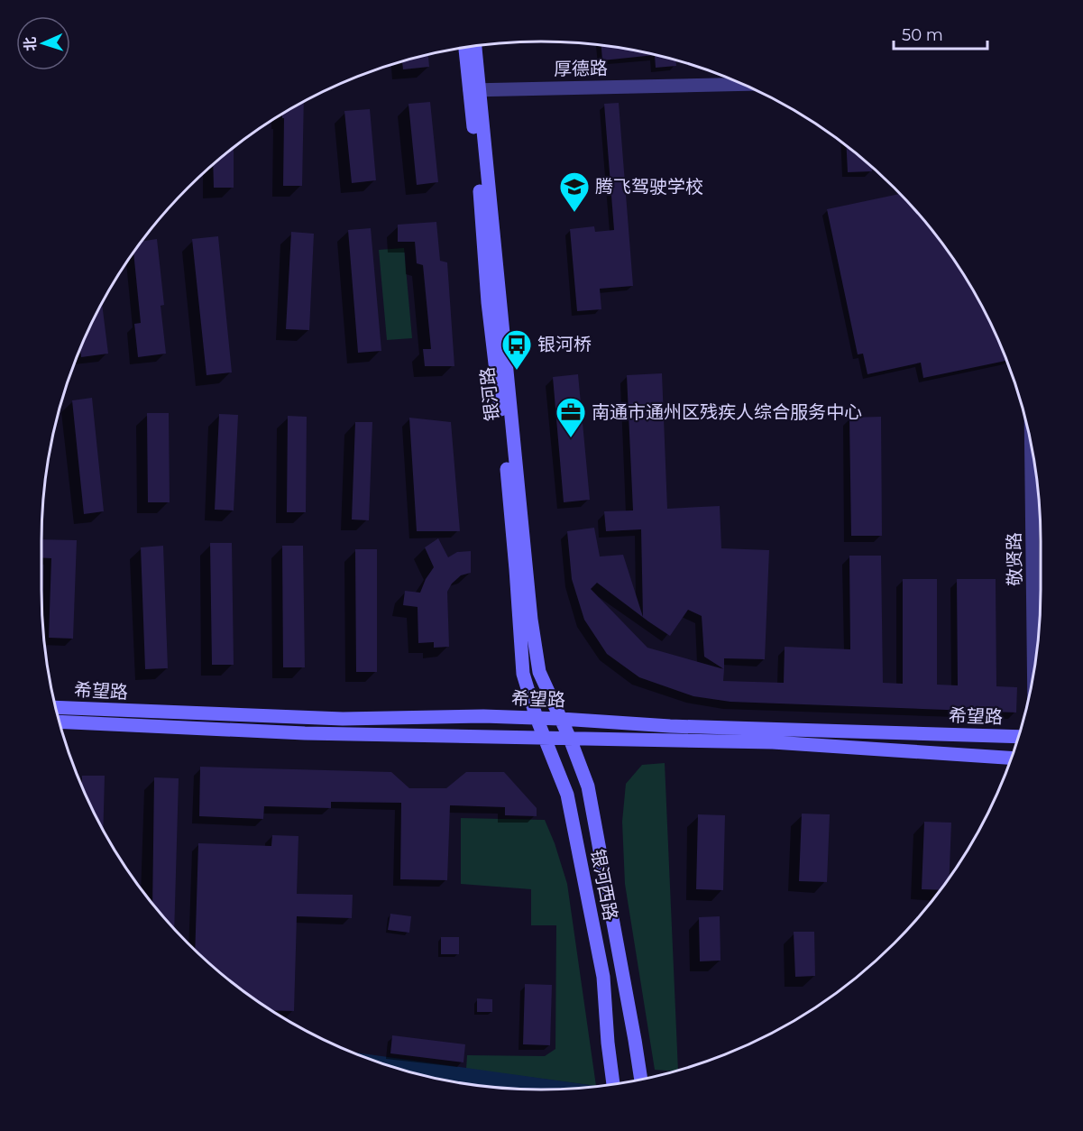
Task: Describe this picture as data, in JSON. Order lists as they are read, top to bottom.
{
  "streets": {
    "main road": ["银河路", "希望路", "银河西路"],
    "street": ["厚德路", "敬贤路"]
  },
  "crossings": [
    ["厚德路", "银河路"],
    ["银河路", "希望路"],
    ["银河路", "银河西路"],
    ["希望路", "银河西路"]
  ],
  "places": {
    "school or university": ["腾飞驾驶学校"],
    "bus stop": ["银河桥"],
    "office": ["南通市通州区残疾人综合服务中心"]
  },
  "scale_bar": "50 m",
  "north": "left"
}
